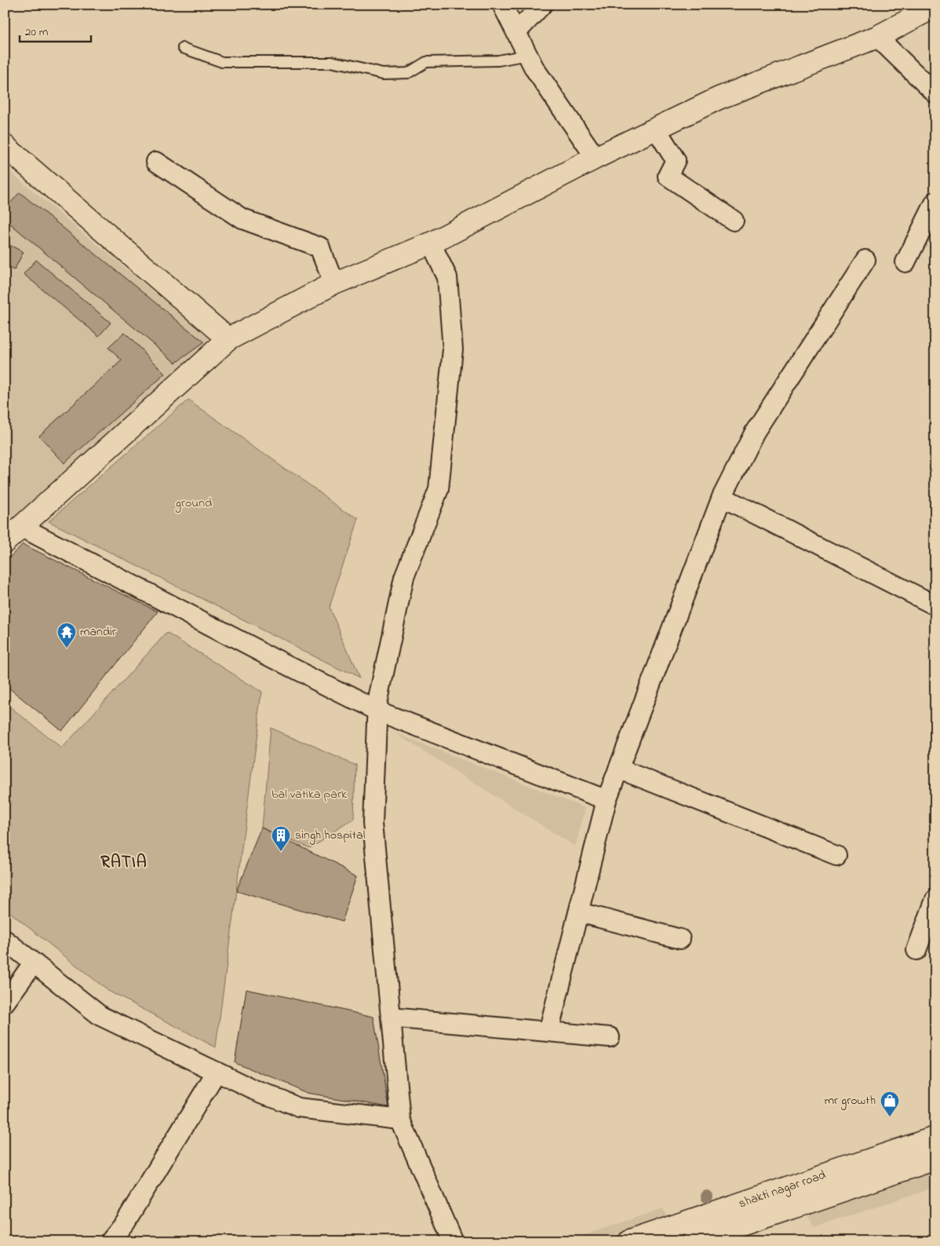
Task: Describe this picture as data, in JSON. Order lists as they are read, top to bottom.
{
  "streets": {
    "street": ["shakti nagar road"]
  },
  "districts": ["RATIA"],
  "parks": ["ground", "bal vatika park"],
  "places": {
    "temple": ["mandir"],
    "building": ["singh hospital"],
    "shop": ["mr growth"]
  },
  "scale_bar": "20 m"
}
